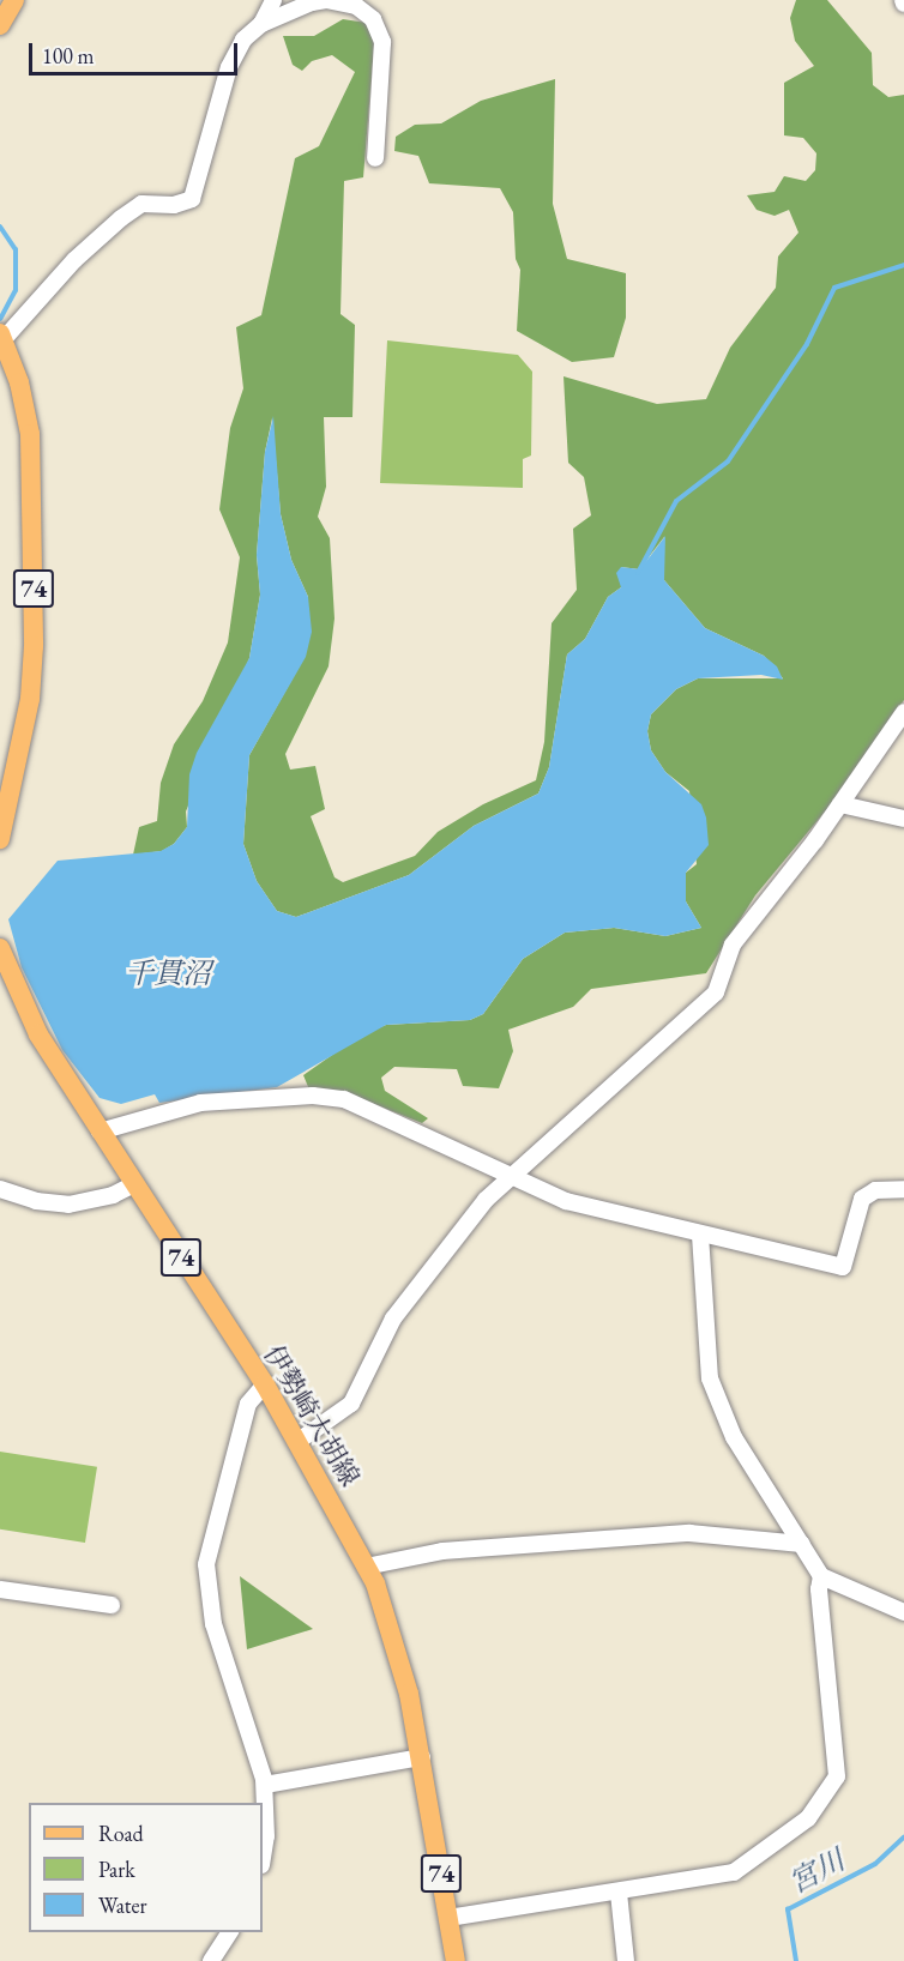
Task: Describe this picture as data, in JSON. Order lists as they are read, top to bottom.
{
  "streets": {
    "main road": ["74", "伊勢崎大胡線"]
  },
  "water": ["千貫沼", "宮川"],
  "legend": ["Road", "Park", "Water"],
  "scale_bar": "100 m"
}
